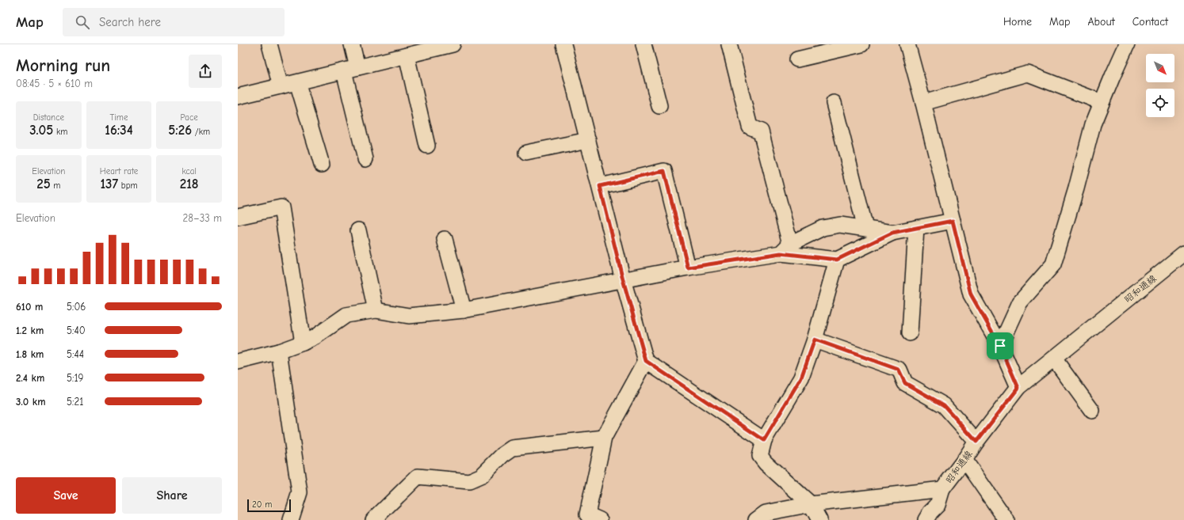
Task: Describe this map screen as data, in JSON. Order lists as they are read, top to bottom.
{
  "streets": {
    "street": ["昭和通線"]
  },
  "scale_bar": "20 m",
  "north": "bottom right",
  "page": {
    "header": "Map",
    "search": "Search here",
    "nav": [
      "Home",
      "Map",
      "About",
      "Contact"
    ],
    "heading": ["Morning run", "08:45 · 5 × 610 m"],
    "stats": [
      ["Distance", "3.05 km"],
      ["Time", "16:34"],
      ["Pace", "5:26 /km"],
      ["Elevation", "25 m"],
      ["Heart rate", "137 bpm"],
      ["kcal", "218"]
    ],
    "chart": ["Elevation", "28–33 m"],
    "list": [
      {
        "name": "610 m",
        "note": "5:06"
      },
      {
        "name": "1.2 km",
        "note": "5:40"
      },
      {
        "name": "1.8 km",
        "note": "5:44"
      },
      {
        "name": "2.4 km",
        "note": "5:19"
      },
      {
        "name": "3.0 km",
        "note": "5:21"
      }
    ],
    "buttons": ["Save", "Share"],
    "scale": "20 m"
  }
}
